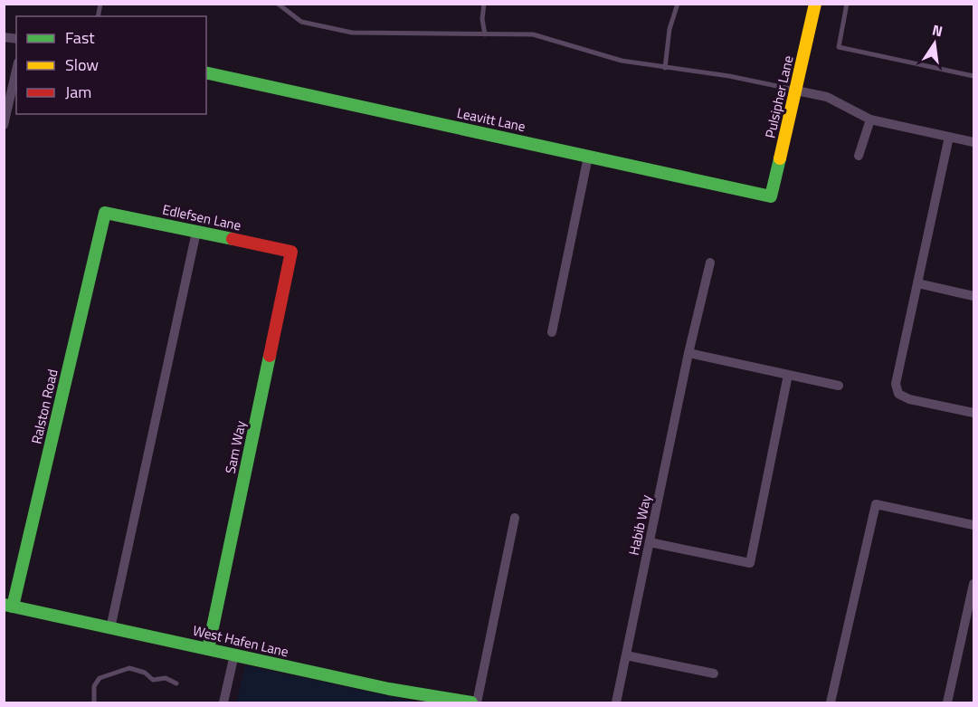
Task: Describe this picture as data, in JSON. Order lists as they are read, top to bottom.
{
  "streets": {
    "street": [
      "Pulsipher Lane",
      "Leavitt Lane",
      "Edlefsen Lane",
      "Ralston Road",
      "Sam Way",
      "Habib Way",
      "West Hafen Lane"
    ]
  },
  "crossings": [
    ["Pulsipher Lane", "Leavitt Lane"],
    ["Edlefsen Lane", "Ralston Road"],
    ["Edlefsen Lane", "Sam Way"],
    ["Ralston Road", "West Hafen Lane"],
    ["Sam Way", "West Hafen Lane"]
  ],
  "legend": ["Fast", "Slow", "Jam"],
  "north": "top"
}
